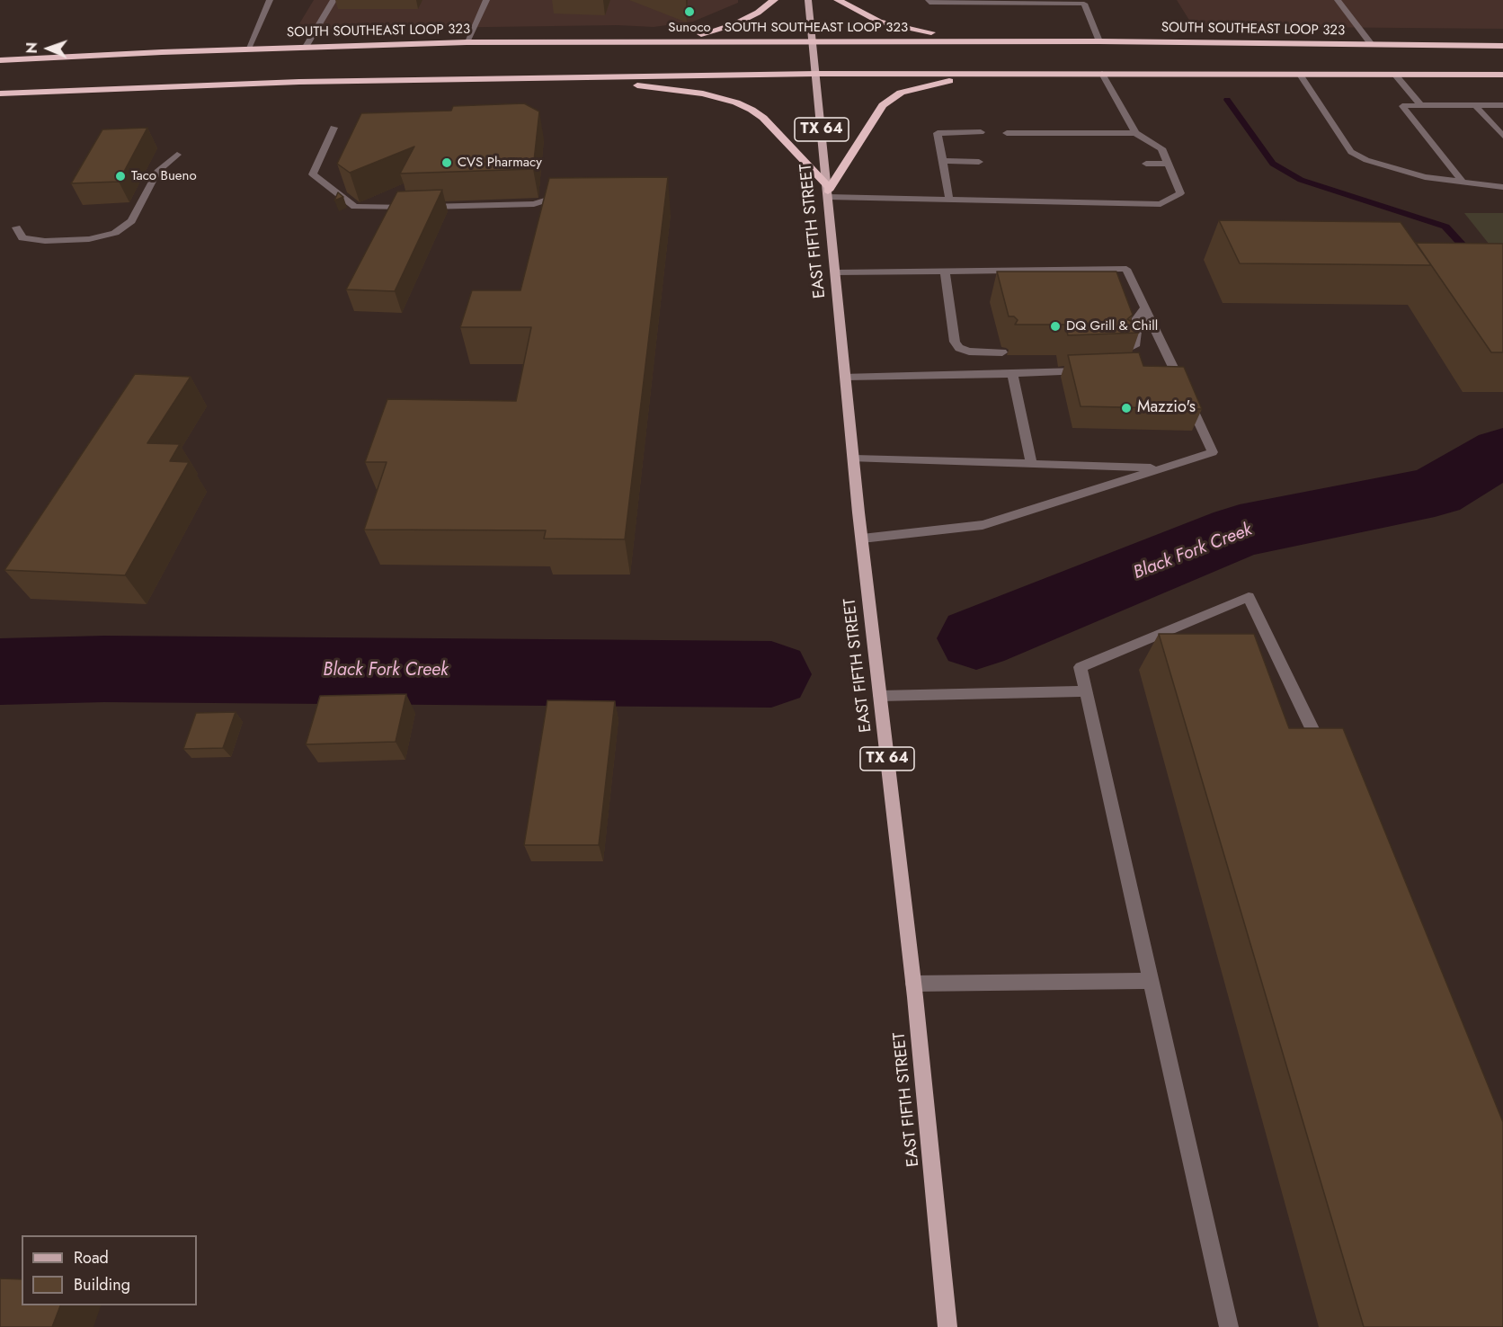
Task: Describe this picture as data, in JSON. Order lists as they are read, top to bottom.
{
  "streets": {
    "highway": ["SOUTH SOUTHEAST LOOP 323"],
    "main road": ["TX 64", "EAST FIFTH STREET"]
  },
  "crossings": [
    ["SOUTH SOUTHEAST LOOP 323", "EAST FIFTH STREET"]
  ],
  "water": ["Black Fork Creek"],
  "places": [
    "Sunoco",
    "CVS Pharmacy",
    "Taco Bueno",
    "DQ Grill & Chill",
    "Mazzio's"
  ],
  "legend": ["Road", "Building"],
  "north": "left"
}
